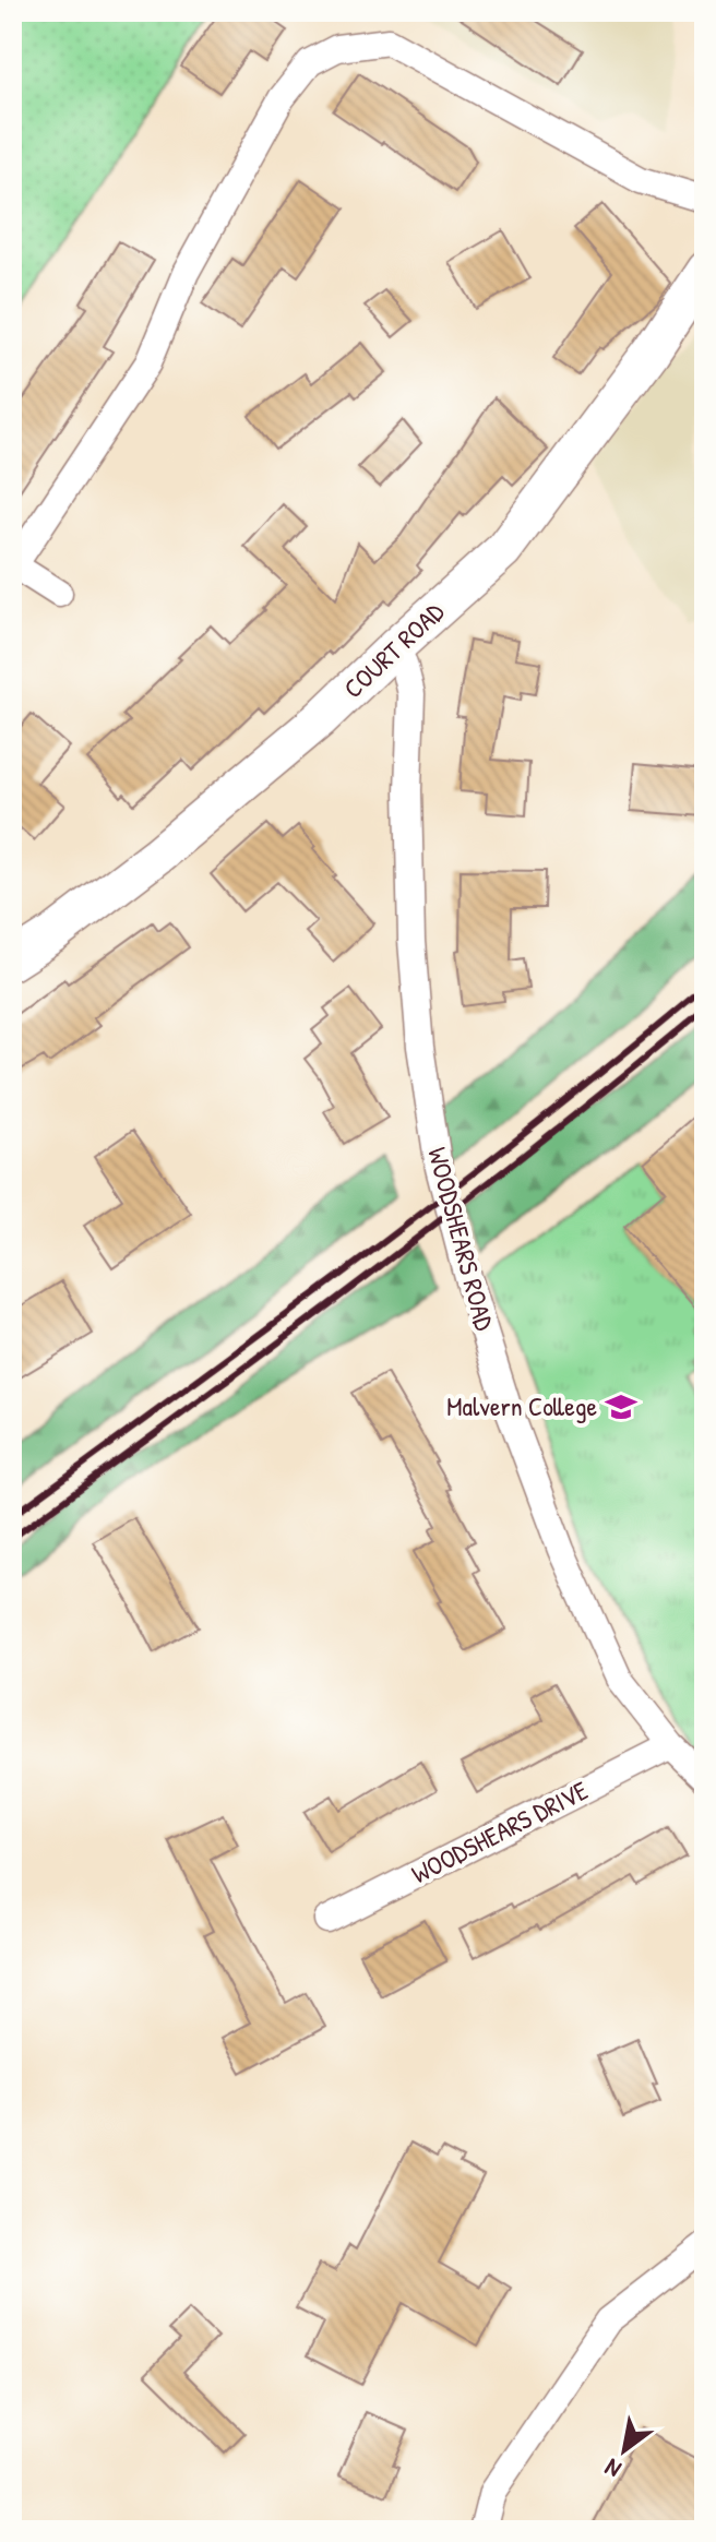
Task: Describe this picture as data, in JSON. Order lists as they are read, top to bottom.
{
  "streets": {
    "street": ["COURT ROAD", "WOODSHEARS ROAD", "WOODSHEARS DRIVE"]
  },
  "crossings": [
    ["COURT ROAD", "WOODSHEARS ROAD"],
    ["WOODSHEARS ROAD", "WOODSHEARS DRIVE"]
  ],
  "places": {
    "school or university": ["Malvern College"]
  },
  "north": "bottom left"
}
